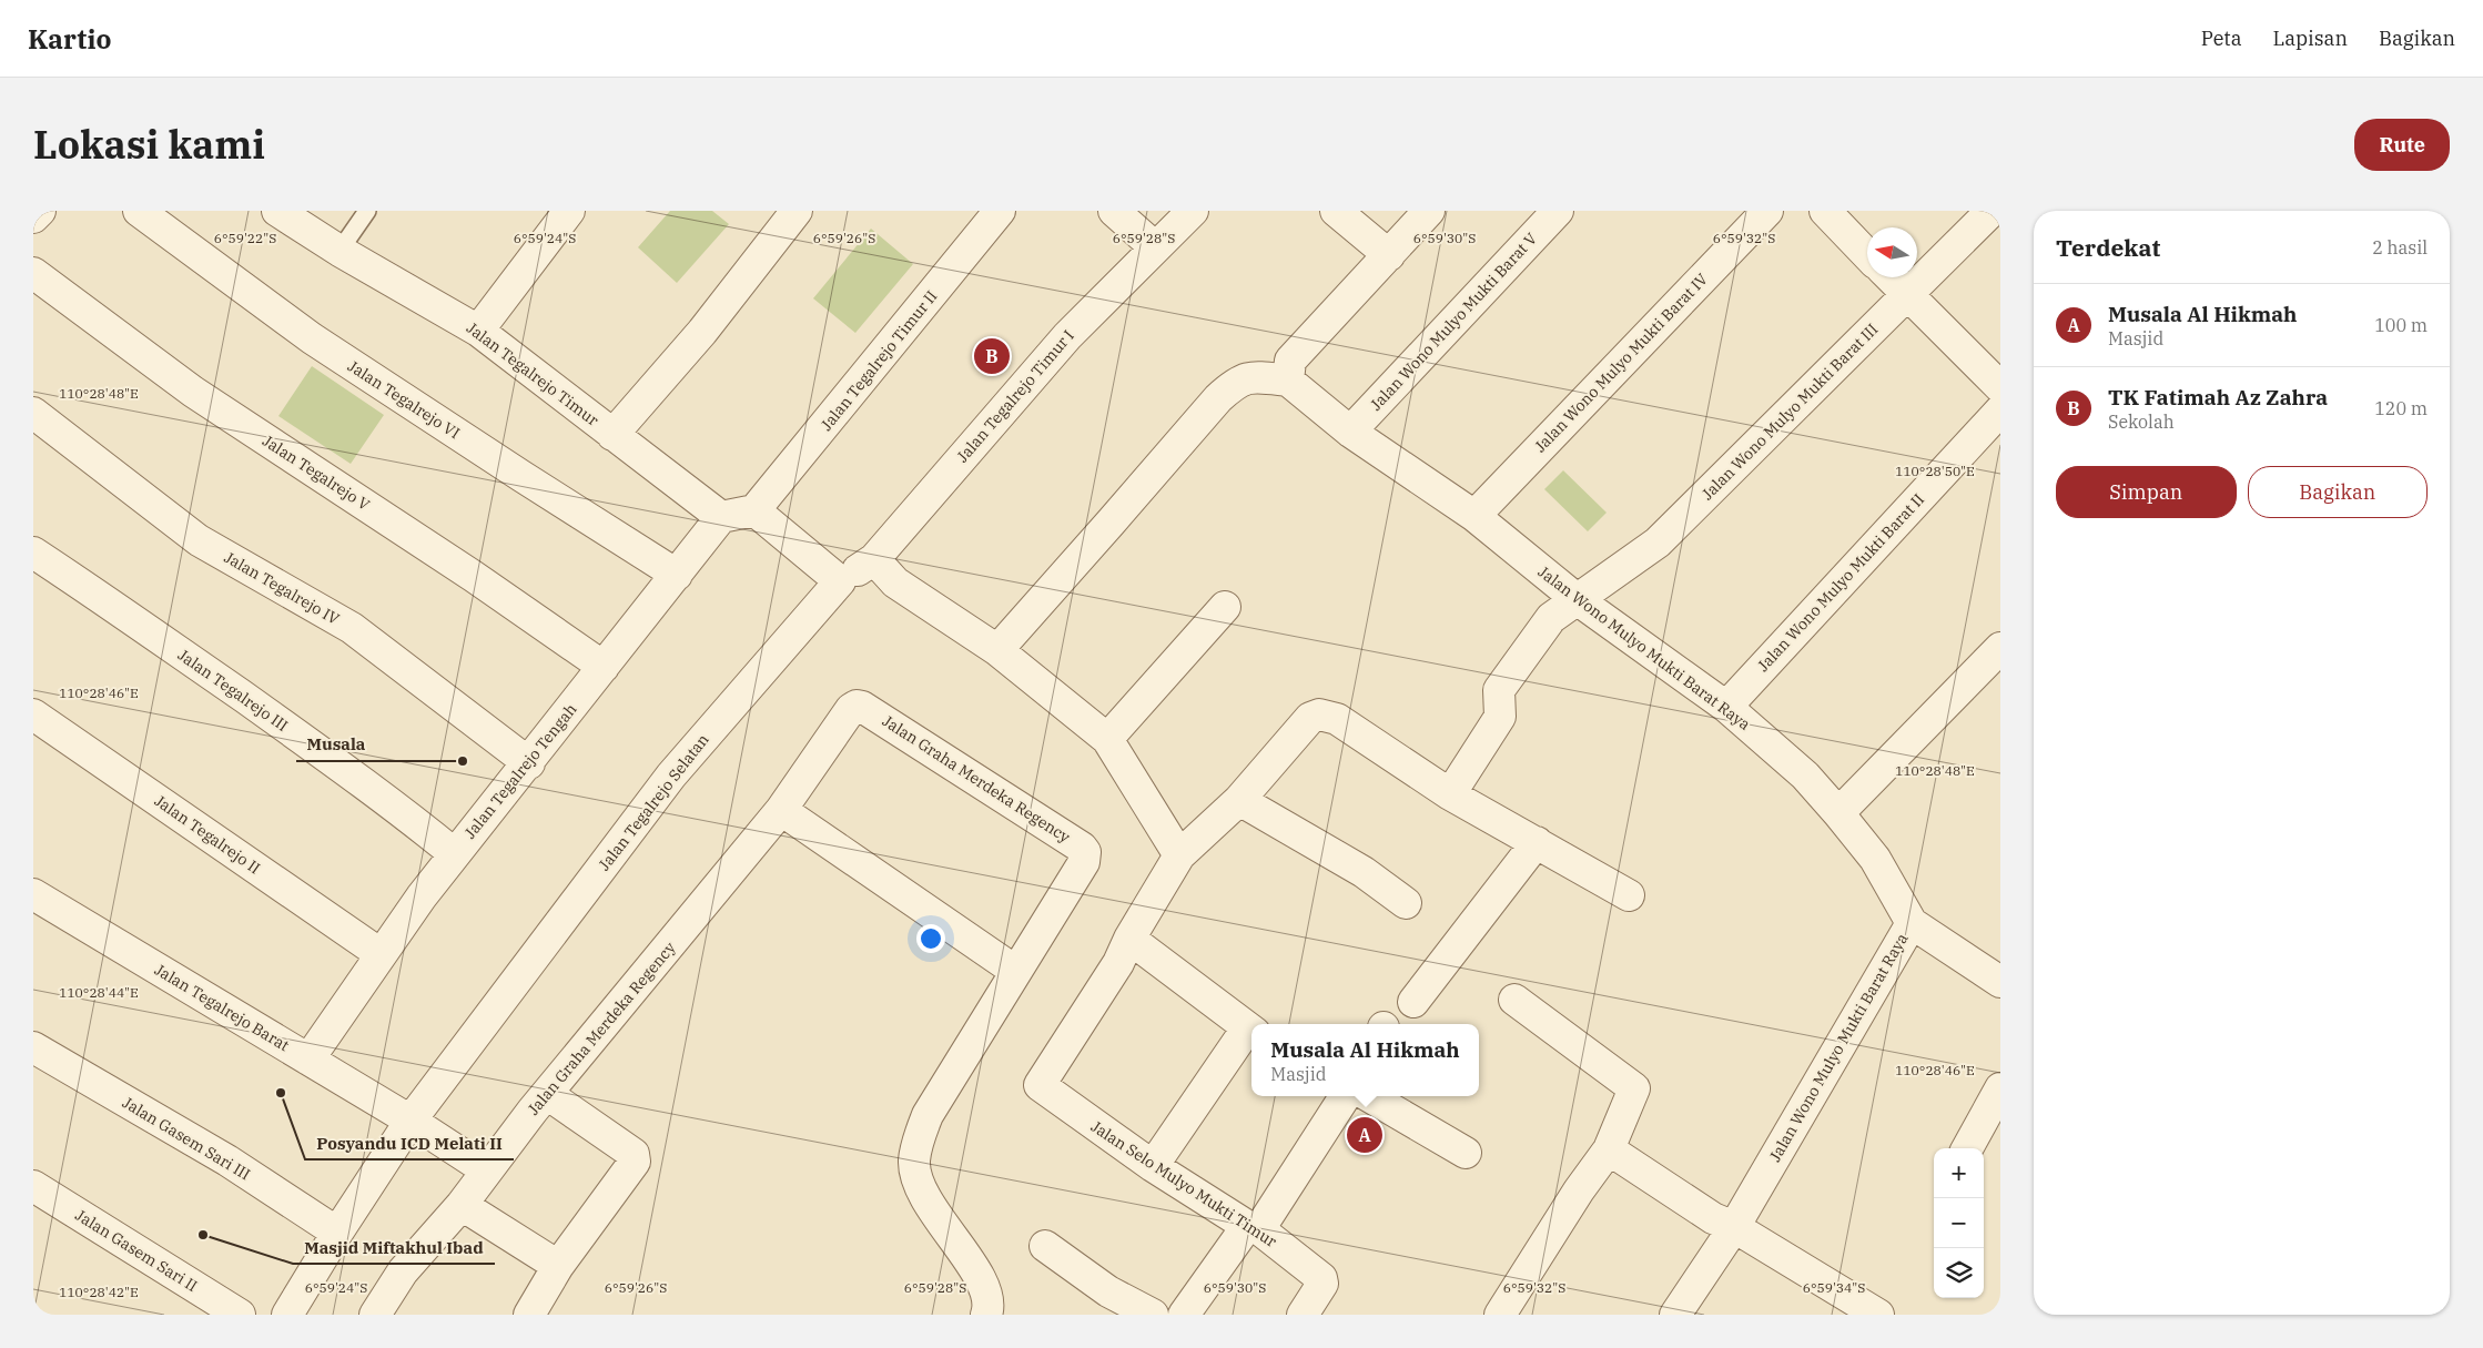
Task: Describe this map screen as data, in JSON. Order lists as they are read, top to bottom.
{
  "streets": {
    "street": [
      "Jalan Wono Mulyo Mukti Barat V",
      "Jalan Tegalrejo Timur II",
      "Jalan Wono Mulyo Mukti Barat IV",
      "Jalan Tegalrejo Timur",
      "Jalan Tegalrejo Timur I",
      "Jalan Tegalrejo VI",
      "Jalan Wono Mulyo Mukti Barat III",
      "Jalan Tegalrejo V",
      "Jalan Wono Mulyo Mukti Barat II",
      "Jalan Tegalrejo IV",
      "Jalan Wono Mulyo Mukti Barat Raya",
      "Jalan Tegalrejo III",
      "Jalan Tegalrejo Tengah",
      "Jalan Graha Merdeka Regency",
      "Jalan Tegalrejo Selatan",
      "Jalan Tegalrejo II",
      "Jalan Tegalrejo Barat",
      "Jalan Gasem Sari III",
      "Jalan Selo Mulyo Mukti Timur",
      "Jalan Gasem Sari II"
    ]
  },
  "crossings": [
    ["Jalan Wono Mulyo Mukti Barat V", "Jalan Wono Mulyo Mukti Barat Raya"],
    ["Jalan Wono Mulyo Mukti Barat IV", "Jalan Wono Mulyo Mukti Barat Raya"],
    ["Jalan Tegalrejo Timur", "Jalan Tegalrejo Tengah"],
    ["Jalan Tegalrejo Timur I", "Jalan Tegalrejo Selatan"],
    ["Jalan Tegalrejo VI", "Jalan Tegalrejo Tengah"],
    ["Jalan Wono Mulyo Mukti Barat III", "Jalan Wono Mulyo Mukti Barat Raya"],
    ["Jalan Tegalrejo V", "Jalan Tegalrejo Tengah"],
    ["Jalan Wono Mulyo Mukti Barat II", "Jalan Wono Mulyo Mukti Barat Raya"],
    ["Jalan Tegalrejo IV", "Jalan Tegalrejo Tengah"],
    ["Jalan Tegalrejo III", "Jalan Tegalrejo Tengah"],
    ["Jalan Tegalrejo Tengah", "Jalan Tegalrejo II"],
    ["Jalan Tegalrejo Tengah", "Jalan Tegalrejo Barat"],
    ["Jalan Graha Merdeka Regency", "Jalan Tegalrejo Barat"],
    ["Jalan Tegalrejo Selatan", "Jalan Tegalrejo Barat"],
    ["Jalan Tegalrejo Selatan", "Jalan Gasem Sari III"]
  ],
  "places": ["Musala", "Posyandu ICD Melati II", "Masjid Miftakhul Ibad"],
  "north": "left",
  "page": {
    "header": "Kartio",
    "nav": ["Peta", "Lapisan", "Bagikan"],
    "title": "Lokasi kami",
    "buttons": [
      "Rute",
      ["Simpan", "Bagikan"]
    ],
    "heading": ["Terdekat", "2 hasil"],
    "list": [
      {
        "mark": "A",
        "name": "Musala Al Hikmah",
        "note": "Masjid",
        "value": "100 m"
      },
      {
        "mark": "B",
        "name": "TK Fatimah Az Zahra",
        "note": "Sekolah",
        "value": "120 m"
      }
    ],
    "pins": ["B", "A"],
    "popup": ["Musala Al Hikmah", "Masjid"],
    "map_buttons": ["+", "−"]
  },
  "coordinates": [
    "6°59'22\"S",
    "6°59'24\"S",
    "6°59'26\"S",
    "6°59'28\"S",
    "6°59'30\"S",
    "6°59'32\"S",
    "110°28'48\"E",
    "110°28'50\"E",
    "110°28'46\"E",
    "110°28'44\"E",
    "6°59'34\"S",
    "110°28'42\"E"
  ]
}
